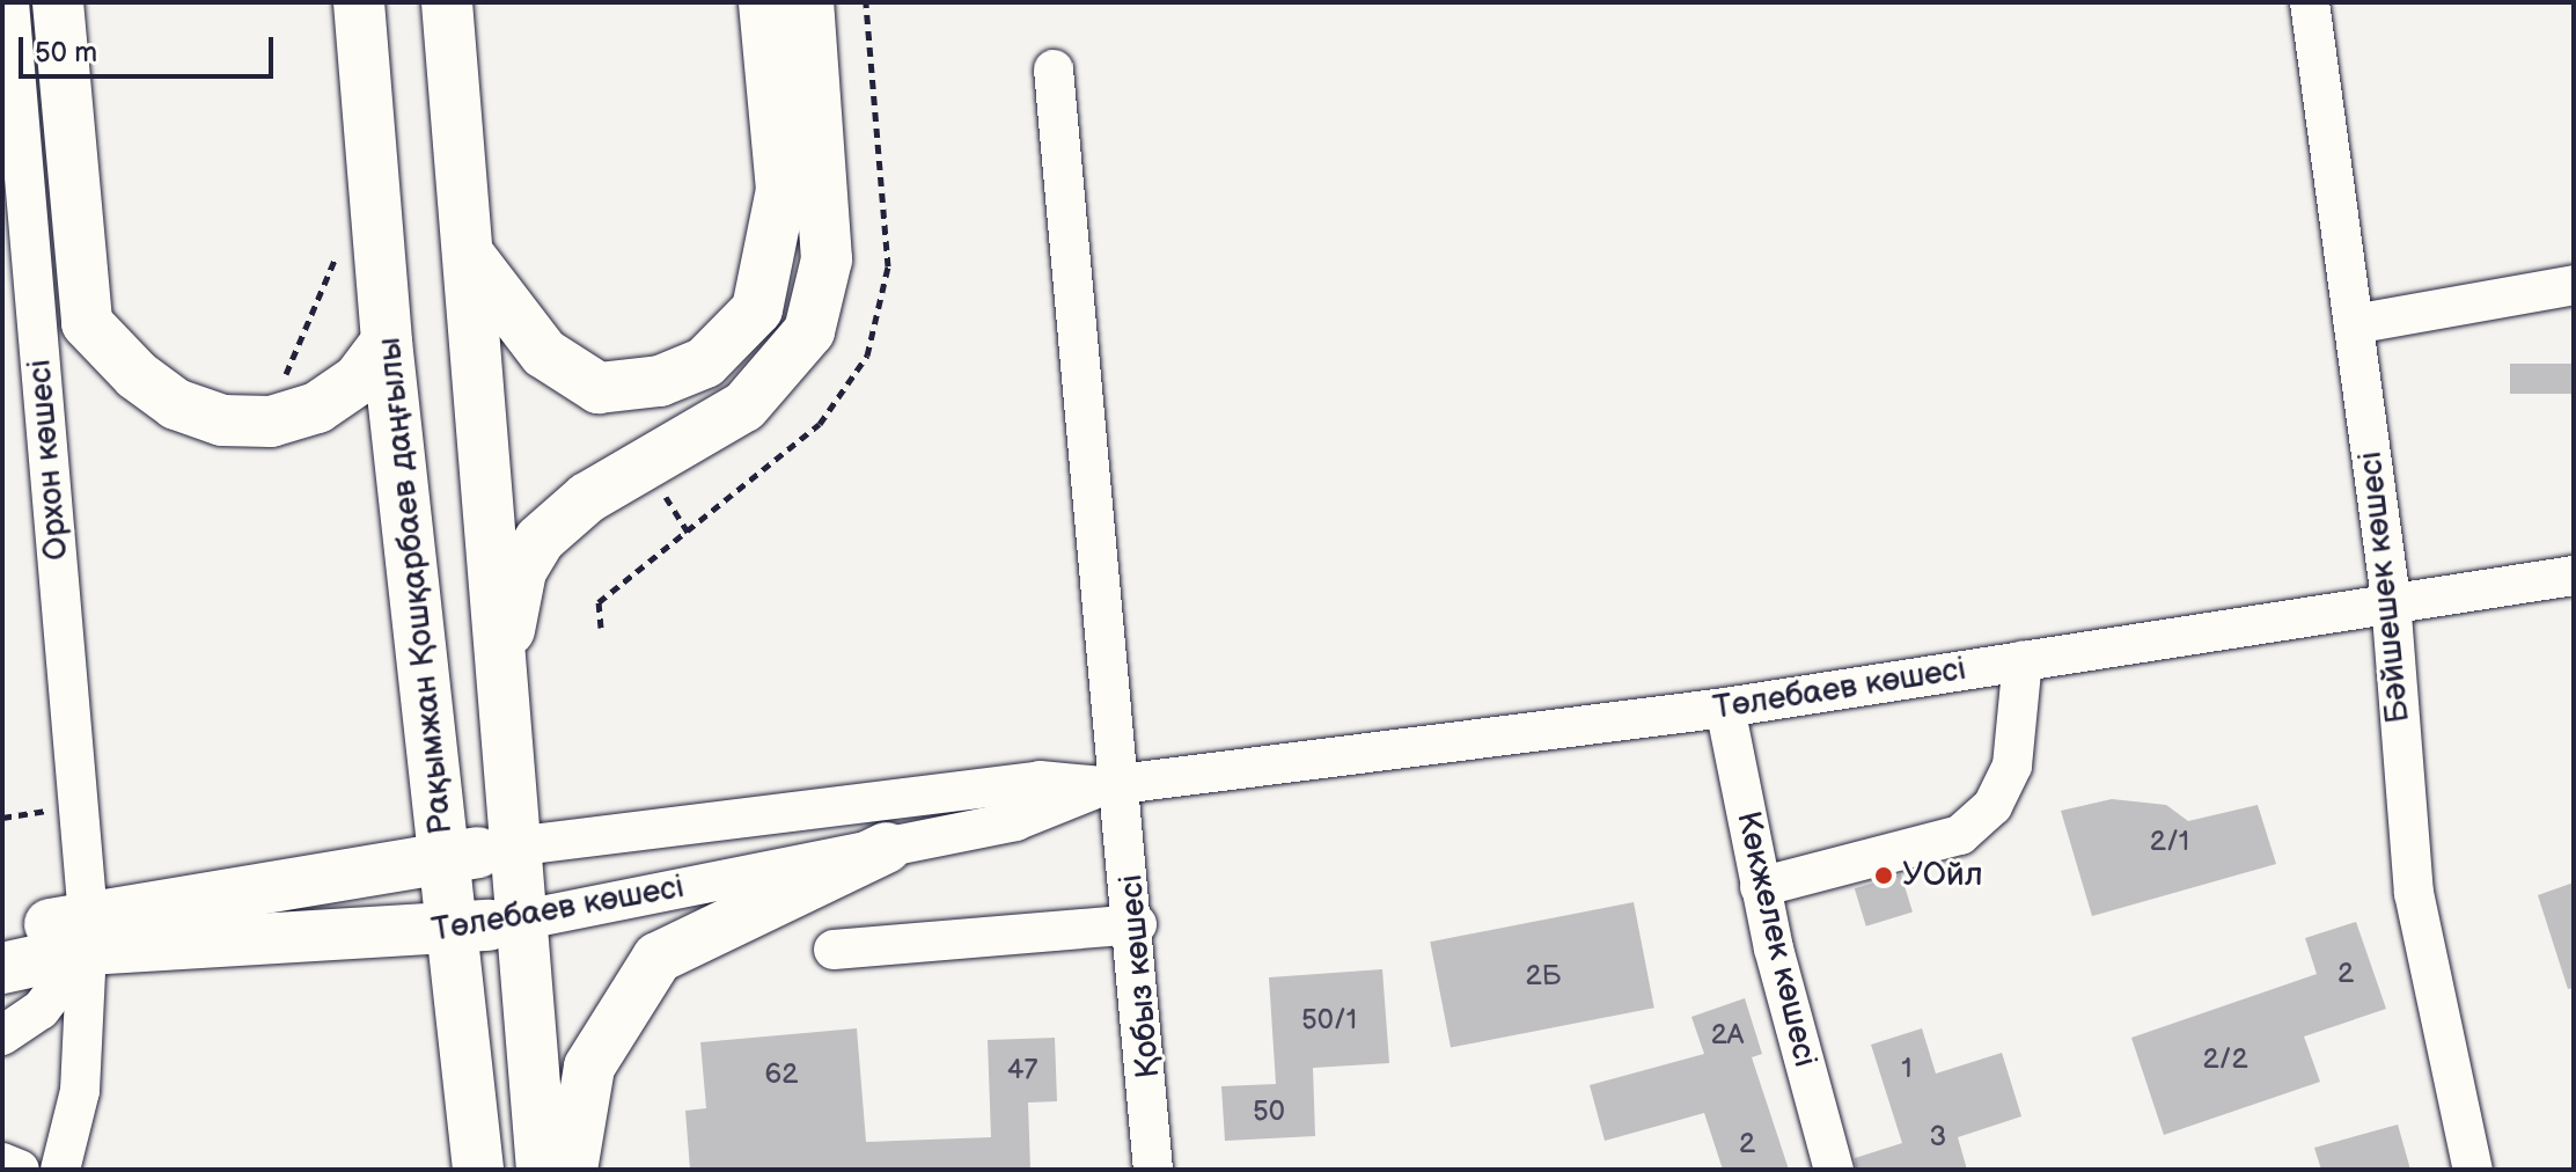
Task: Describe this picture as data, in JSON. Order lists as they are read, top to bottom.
{
  "streets": {
    "main road": ["Рақымжан Қошқарбаев даңғылы", "Төлебаев көшесі"],
    "street": [
      "Орхон көшесі",
      "Бәйшешек көшесі",
      "Көкжелек көшесі",
      "Қобыз көшесі"
    ]
  },
  "crossings": [
    ["Орхон көшесі", "Төлебаев көшесі"],
    ["Рақымжан Қошқарбаев даңғылы", "Төлебаев көшесі"],
    ["Бәйшешек көшесі", "Төлебаев көшесі"],
    ["Төлебаев көшесі", "Көкжелек көшесі"],
    ["Төлебаев көшесі", "Қобыз көшесі"]
  ],
  "places": ["УОйл"],
  "house_numbers": [
    "2/1",
    "2",
    "2Б",
    "50/1",
    "2А",
    "2/2",
    "1",
    "47",
    "62",
    "50",
    "3",
    "2"
  ],
  "scale_bar": "50 m"
}
